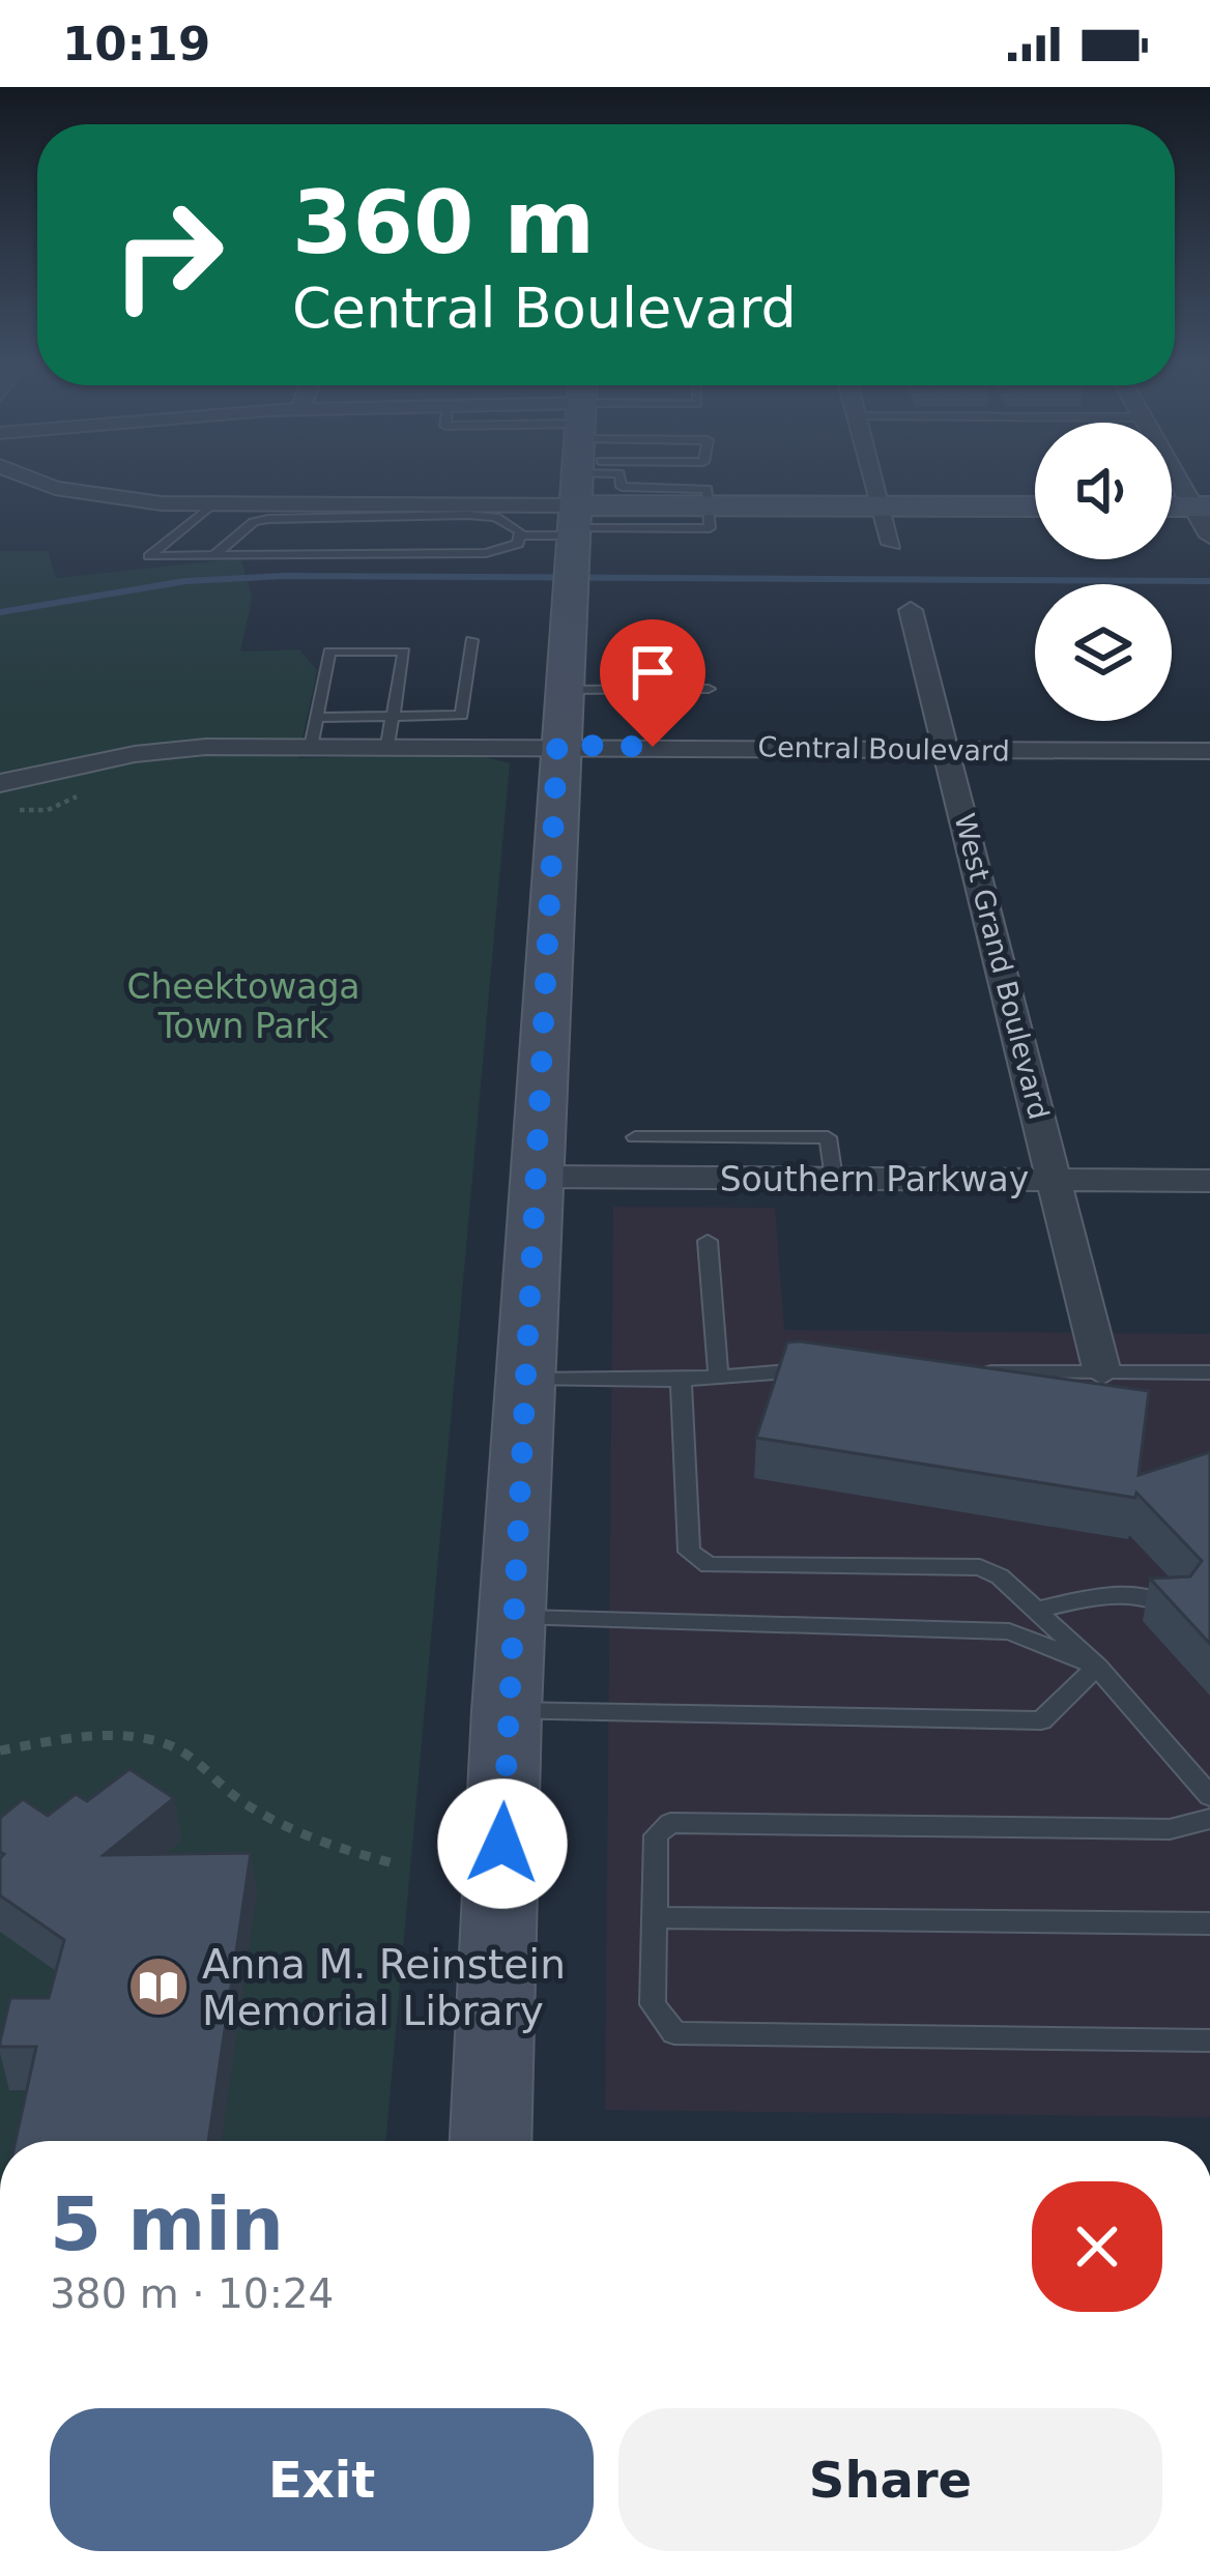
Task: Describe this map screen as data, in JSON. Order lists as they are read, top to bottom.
{
  "streets": {
    "street": ["Central Boulevard", "West Grand Boulevard", "Southern Parkway"]
  },
  "crossings": [
    ["Central Boulevard", "West Grand Boulevard"],
    ["West Grand Boulevard", "Southern Parkway"]
  ],
  "parks": ["Cheektowaga Town Park"],
  "places": {
    "library": ["Anna M. Reinstein Memorial Library"]
  },
  "page": {
    "status": "10:19",
    "turn": ["360 m", "Central Boulevard"],
    "heading": ["5 min", "380 m · 10:24"],
    "buttons": ["Exit", "Share"]
  }
}
